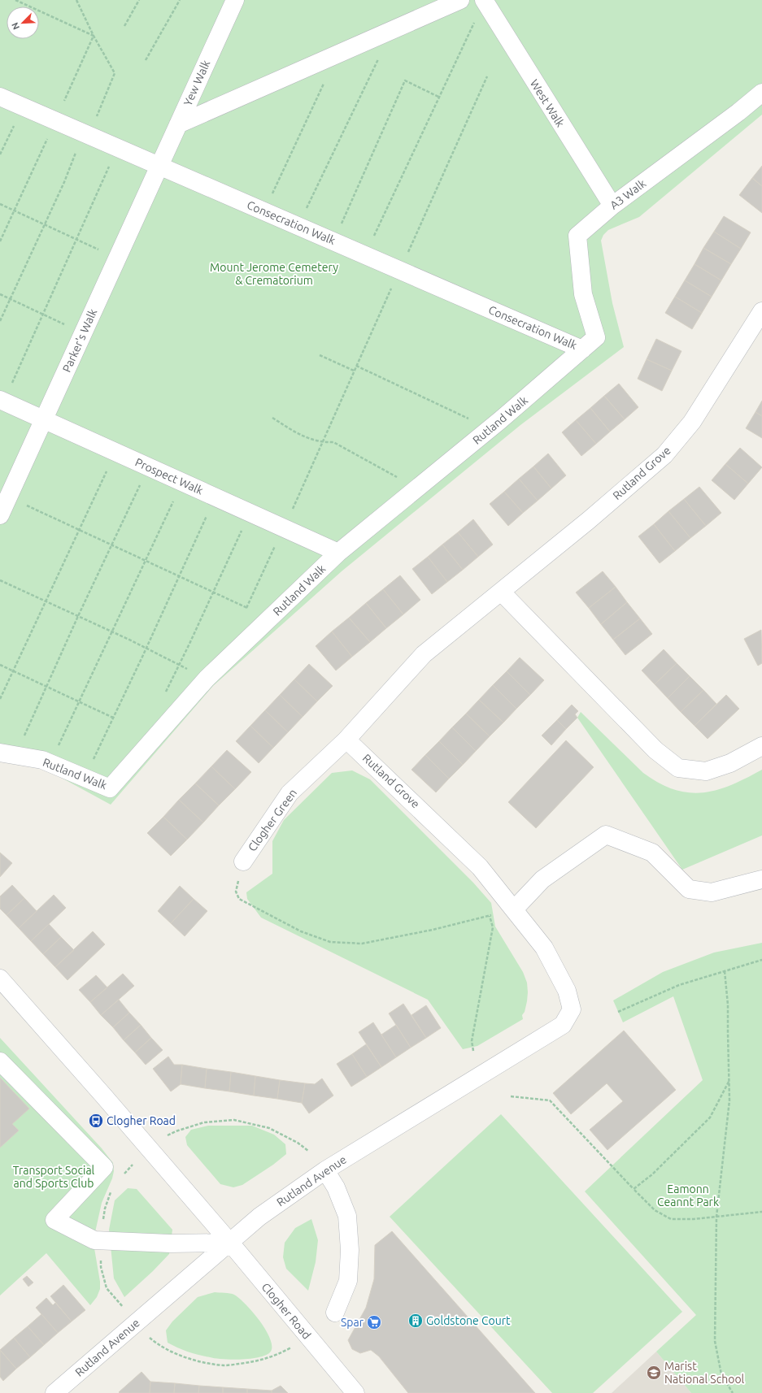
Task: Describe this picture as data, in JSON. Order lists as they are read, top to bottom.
{
  "streets": {
    "street": [
      "Yew Walk",
      "West Walk",
      "A3 Walk",
      "Consecration Walk",
      "Parker's Walk",
      "Rutland Walk",
      "Rutland Grove",
      "Prospect Walk",
      "Clogher Green",
      "Rutland Avenue",
      "Clogher Road"
    ]
  },
  "crossings": [
    ["Yew Walk", "Consecration Walk"],
    ["Yew Walk", "Parker's Walk"],
    ["West Walk", "A3 Walk"],
    ["A3 Walk", "Rutland Walk"],
    ["Consecration Walk", "Parker's Walk"],
    ["Consecration Walk", "Rutland Walk"],
    ["Parker's Walk", "Prospect Walk"],
    ["Rutland Walk", "Prospect Walk"],
    ["Rutland Grove", "Clogher Green"],
    ["Rutland Grove", "Rutland Avenue"],
    ["Rutland Avenue", "Clogher Road"]
  ],
  "parks": ["Mount Jerome Cemetery & Crematorium", "Transport Social and Sports Club", "Eamonn Ceannt Park"],
  "places": {
    "bus stop": ["Clogher Road"],
    "building": ["Goldstone Court"],
    "supermarket": ["Spar"],
    "school or university": ["Marist National School"]
  },
  "north": "bottom left"
}
